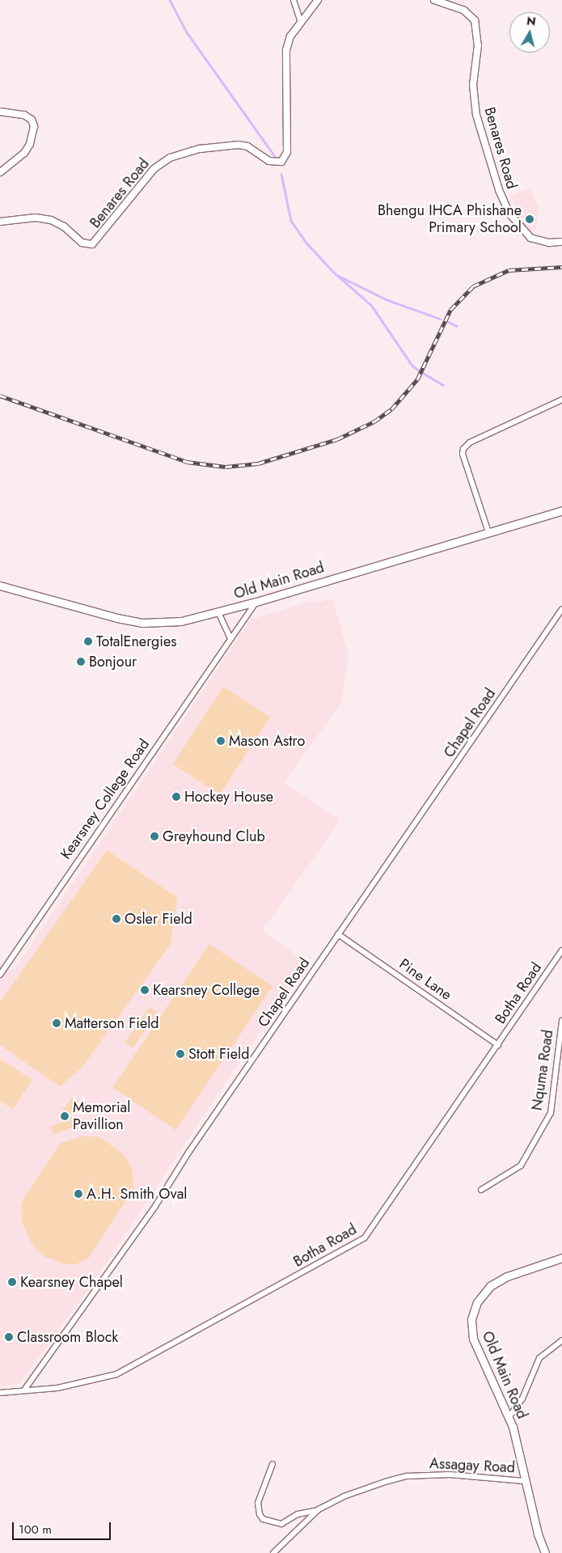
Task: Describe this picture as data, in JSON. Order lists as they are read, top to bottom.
{
  "streets": {
    "main road": ["Old Main Road"],
    "street": [
      "Benares Road",
      "Chapel Road",
      "Kearsney College Road",
      "Pine Lane",
      "Botha Road",
      "Nquma Road",
      "Assagay Road"
    ]
  },
  "crossings": [
    ["Old Main Road", "Kearsney College Road"],
    ["Old Main Road", "Assagay Road"],
    ["Chapel Road", "Pine Lane"],
    ["Chapel Road", "Botha Road"],
    ["Pine Lane", "Botha Road"]
  ],
  "places": [
    "Bhengu IHCA Phishane Primary School",
    "TotalEnergies",
    "Bonjour",
    "Mason Astro",
    "Hockey House",
    "Greyhound Club",
    "Osler Field",
    "Kearsney College",
    "Matterson Field",
    "Stott Field",
    "Memorial Pavillion",
    "A.H. Smith Oval",
    "Kearsney Chapel",
    "Classroom Block"
  ],
  "scale_bar": "100 m",
  "north": "top"
}
